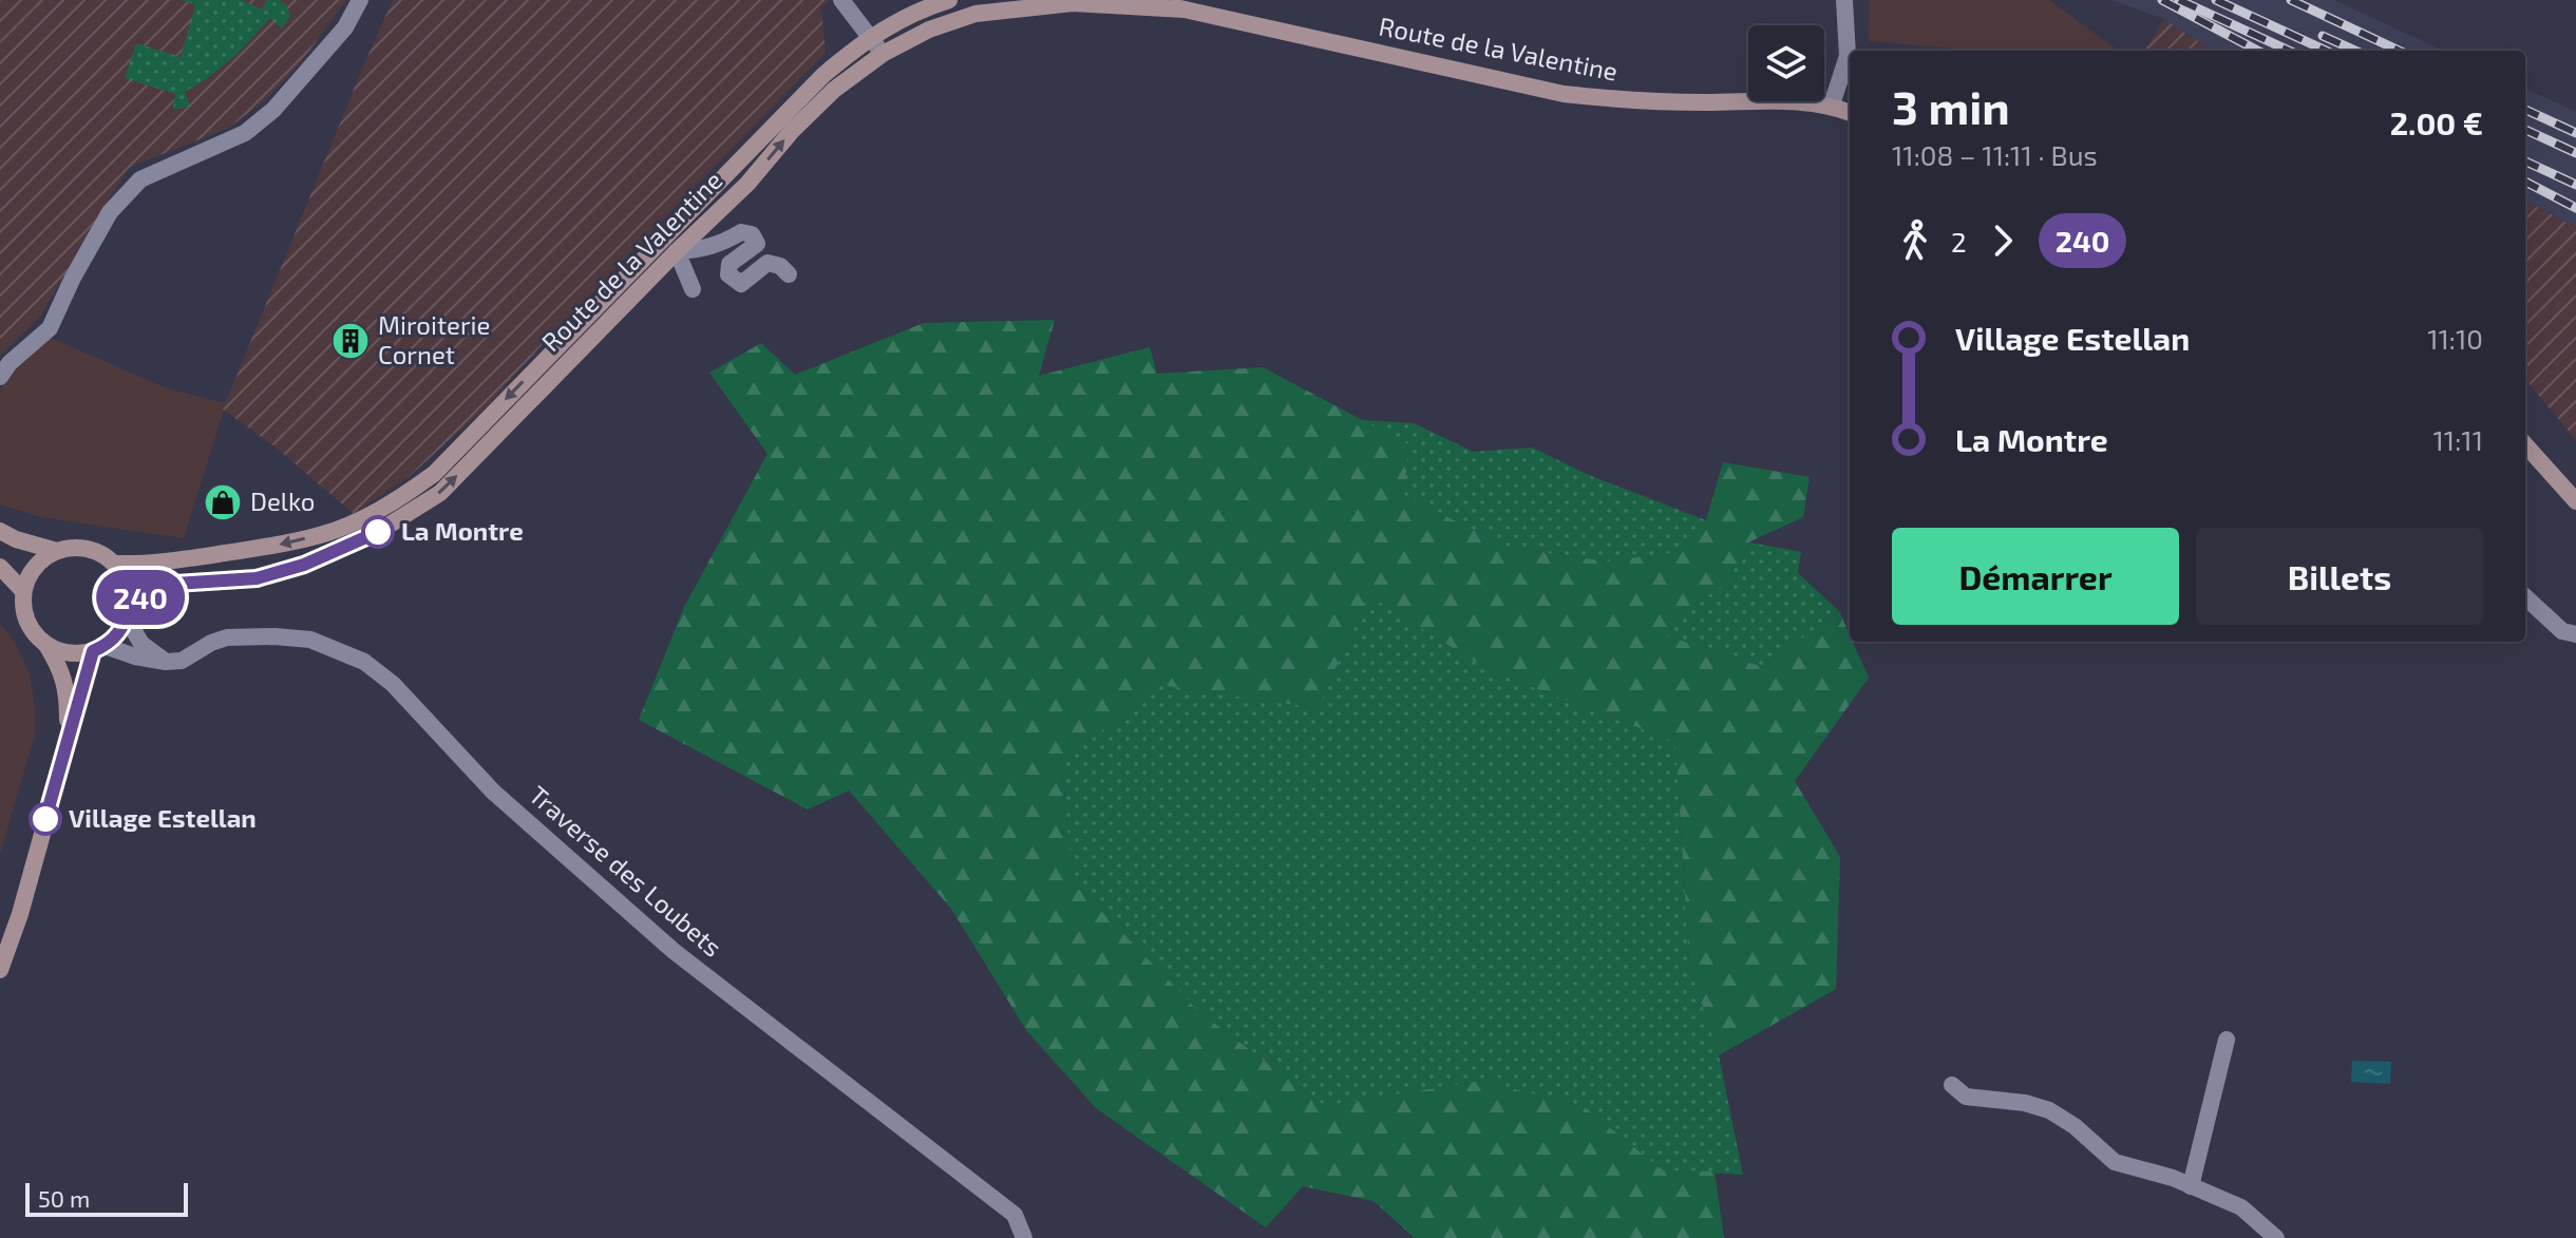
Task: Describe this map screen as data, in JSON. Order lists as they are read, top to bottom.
{
  "streets": {
    "main road": ["Route de la Valentine"],
    "street": ["Traverse des Loubets"]
  },
  "places": {
    "building": ["Miroiterie Cornet"],
    "shop": ["Delko"],
    "other": ["La Montre", "Village Estellan"]
  },
  "lines": ["bus line 240"],
  "scale_bar": "50 m",
  "page": {
    "on_map": "240",
    "heading": ["3 min", "11:08 – 11:11 · Bus", "2.00 €"],
    "legs": ["2", "240"],
    "list": [
      {
        "name": "Village Estellan",
        "value": "11:10"
      },
      {
        "name": "La Montre",
        "value": "11:11"
      }
    ],
    "buttons": ["Démarrer", "Billets"],
    "scale": "50 m"
  }
}
